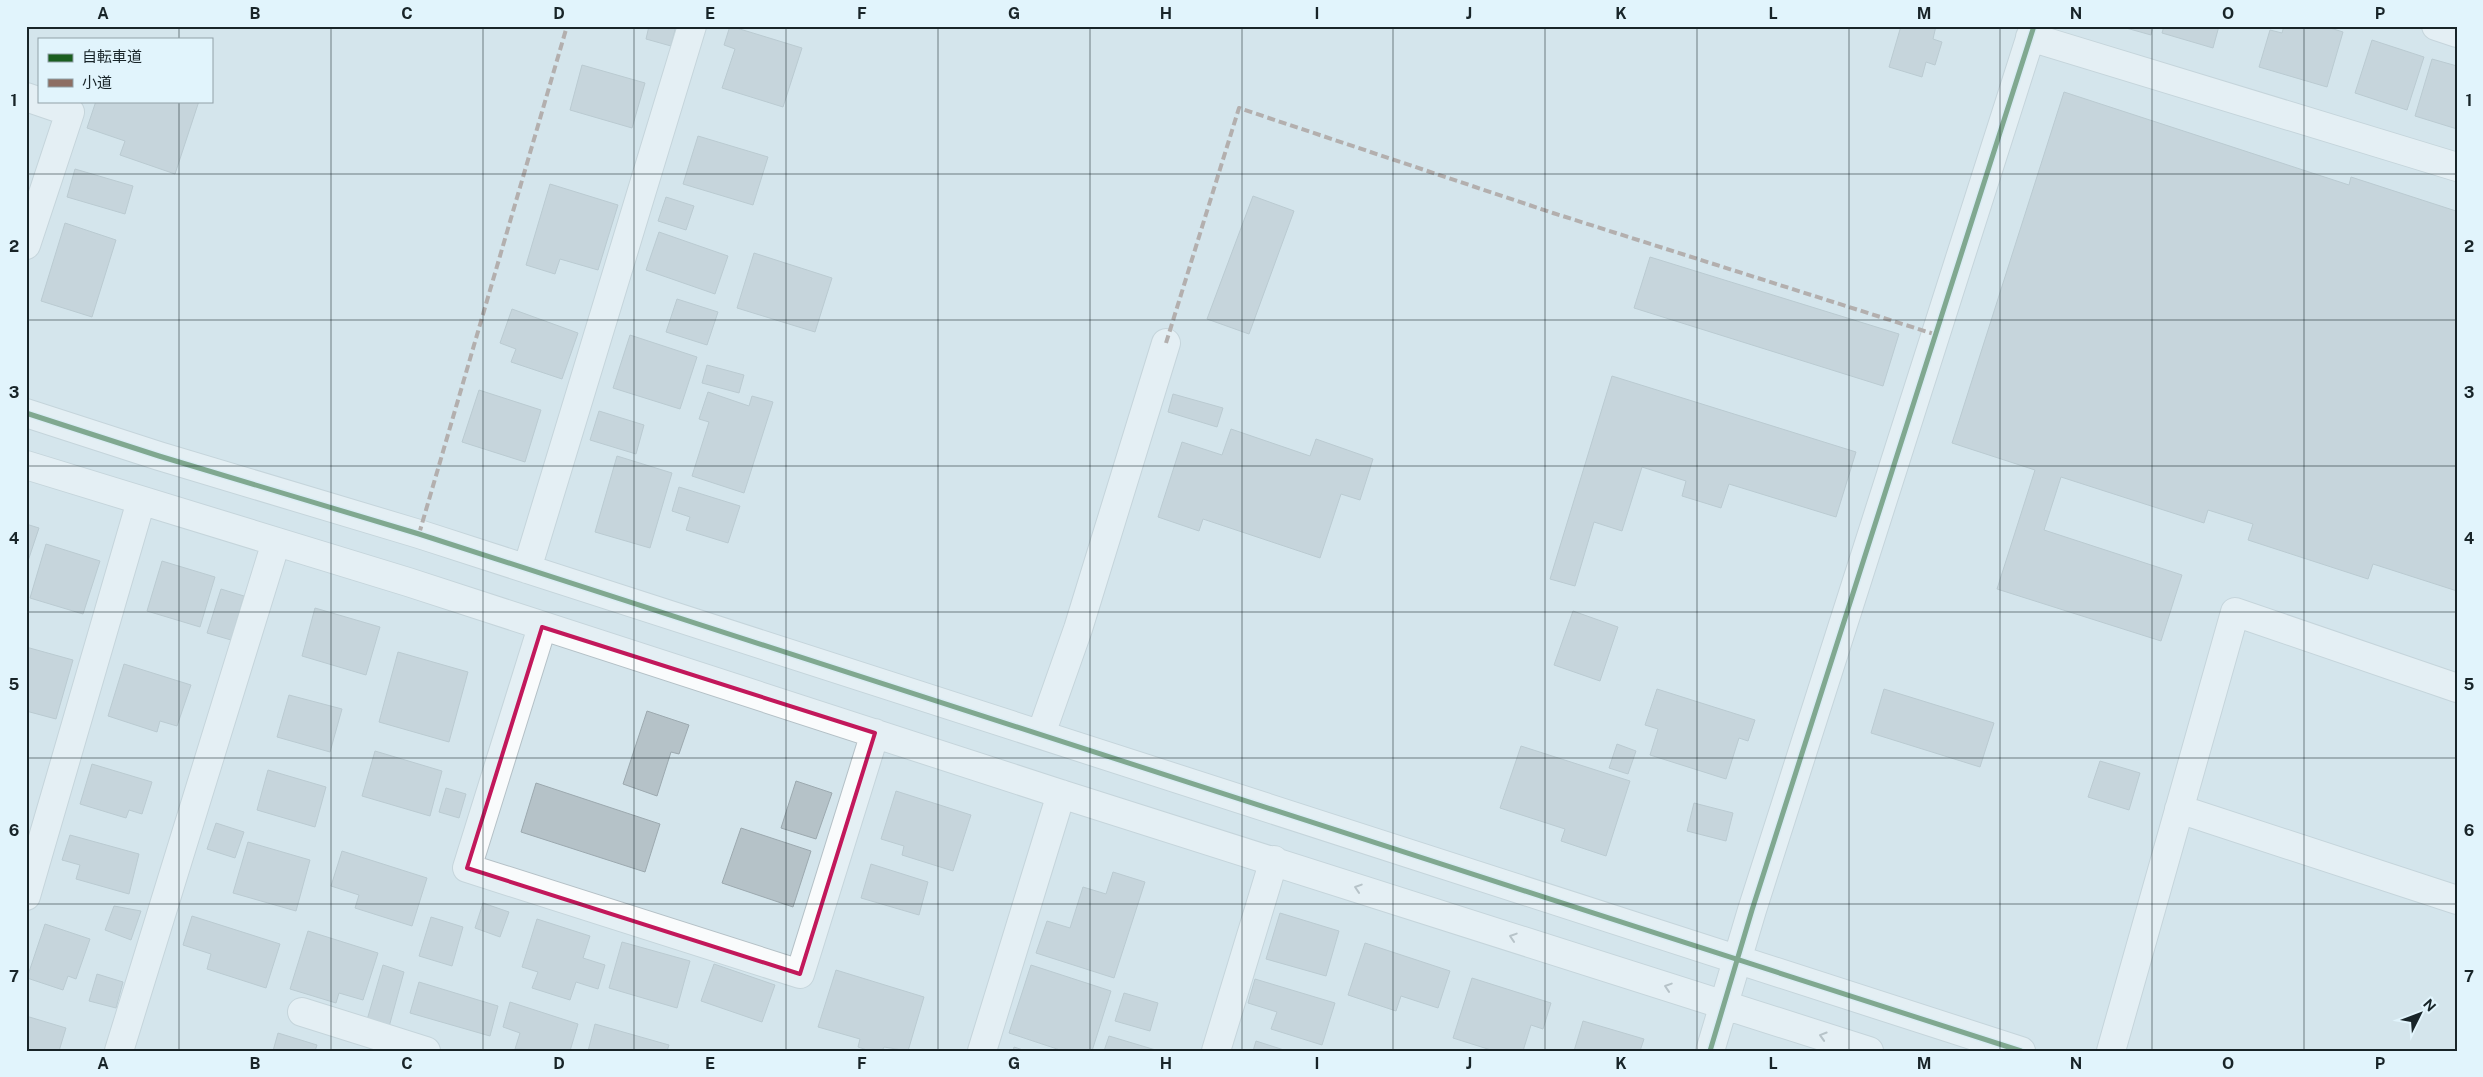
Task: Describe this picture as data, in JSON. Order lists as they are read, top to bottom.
{
  "legend": ["自転車道", "小道"],
  "north": "top right",
  "grid": {
    "columns": [
      "A",
      "B",
      "C",
      "D",
      "E",
      "F",
      "G",
      "H",
      "I",
      "J",
      "K",
      "L",
      "M",
      "N",
      "O",
      "P"
    ],
    "rows": [
      "1",
      "2",
      "3",
      "4",
      "5",
      "6",
      "7"
    ]
  }
}
